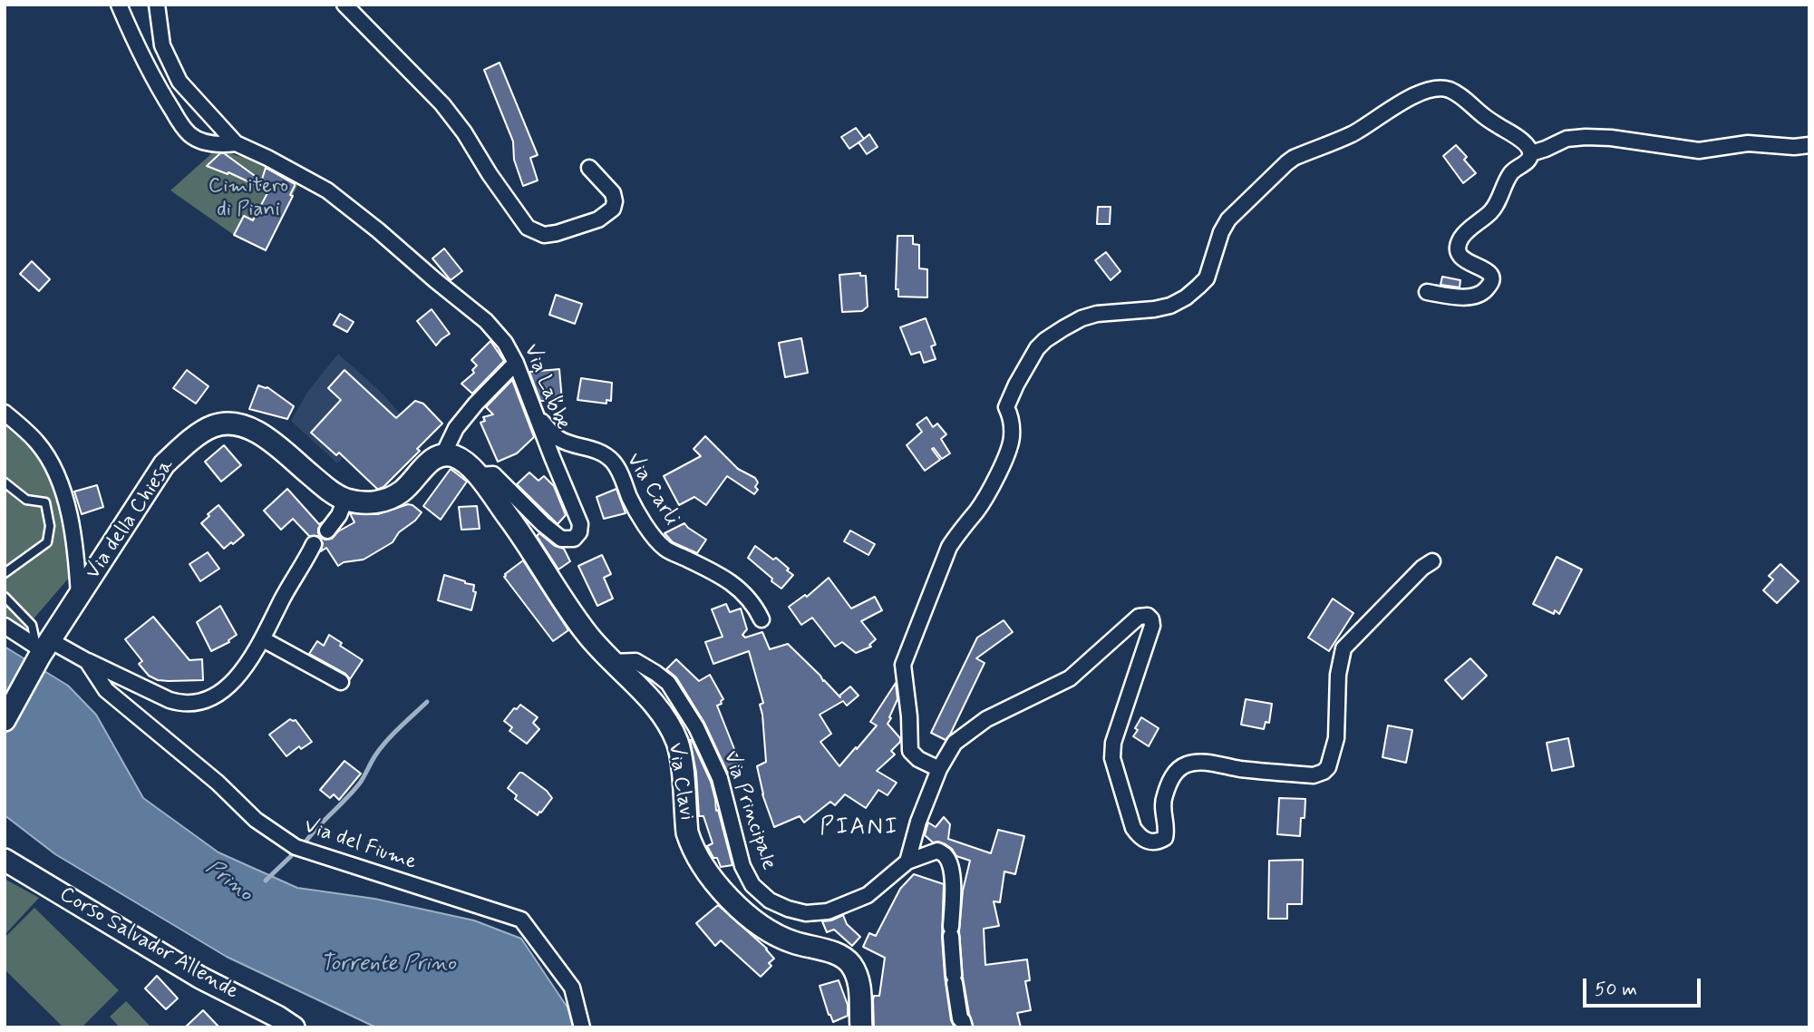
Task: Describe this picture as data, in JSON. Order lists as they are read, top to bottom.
{
  "streets": {
    "main road": ["Via della Chiesa", "Via Clavi", "Corso Salvador Allende"],
    "street": [
      "Via Labbe",
      "Via Carli",
      "Via Principale",
      "Via del Fiume"
    ]
  },
  "crossings": [
    ["Via Labbe", "Via Carli"],
    ["Via Labbe", "Via Clavi"],
    ["Via della Chiesa", "Via del Fiume"],
    ["Via Clavi", "Via Principale"]
  ],
  "districts": ["PIANI"],
  "water": ["Prino", "Torrente Prino"],
  "parks": ["Cimitero di Piani"],
  "scale_bar": "50 m"
}
